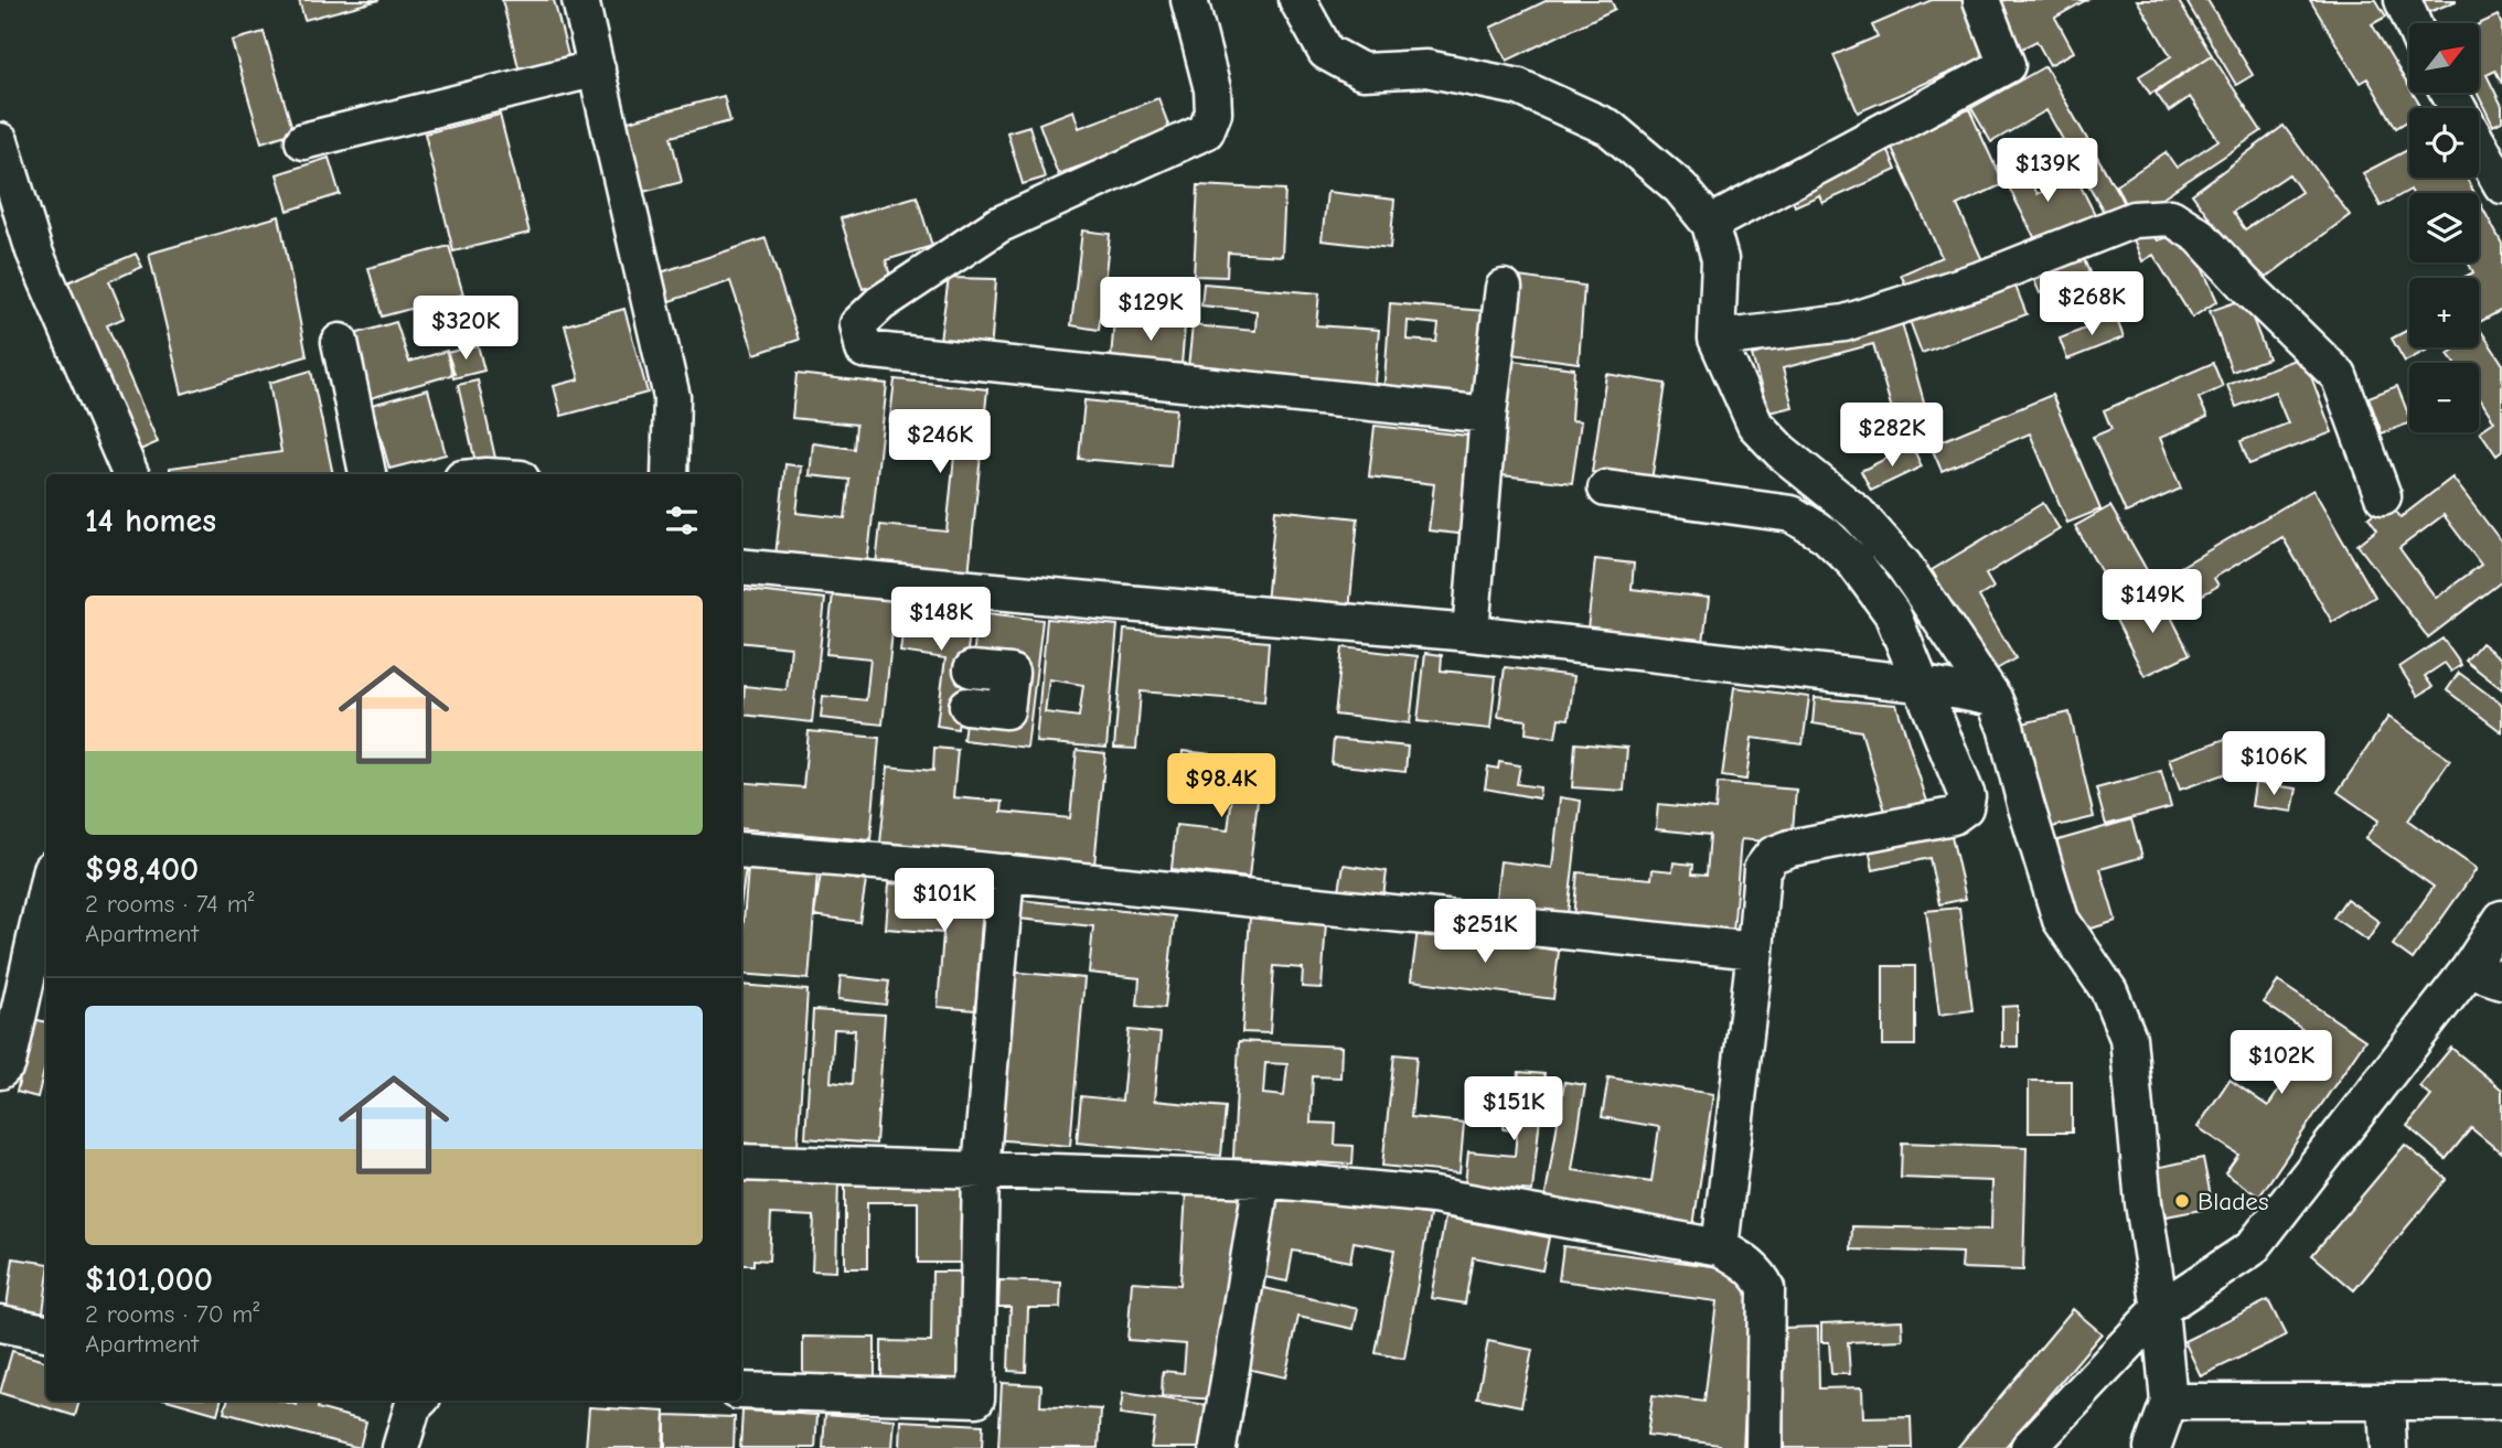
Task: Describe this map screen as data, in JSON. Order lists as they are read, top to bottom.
{
  "places": ["Blades"],
  "north": "top right",
  "page": {
    "map_buttons": ["+", "−"],
    "price": [
      "$139K",
      "$268K",
      "$129K",
      "$320K",
      "$282K",
      "$246K",
      "$149K",
      "$148K",
      "$106K",
      "$98.4K",
      "$101K",
      "$251K",
      "$102K",
      "$151K"
    ],
    "heading": "14 homes",
    "list": [
      {
        "name": "$98,400",
        "note": "2 rooms · 74 m² · Apartment"
      },
      {
        "name": "$101,000",
        "note": "2 rooms · 70 m² · Apartment"
      }
    ]
  }
}
